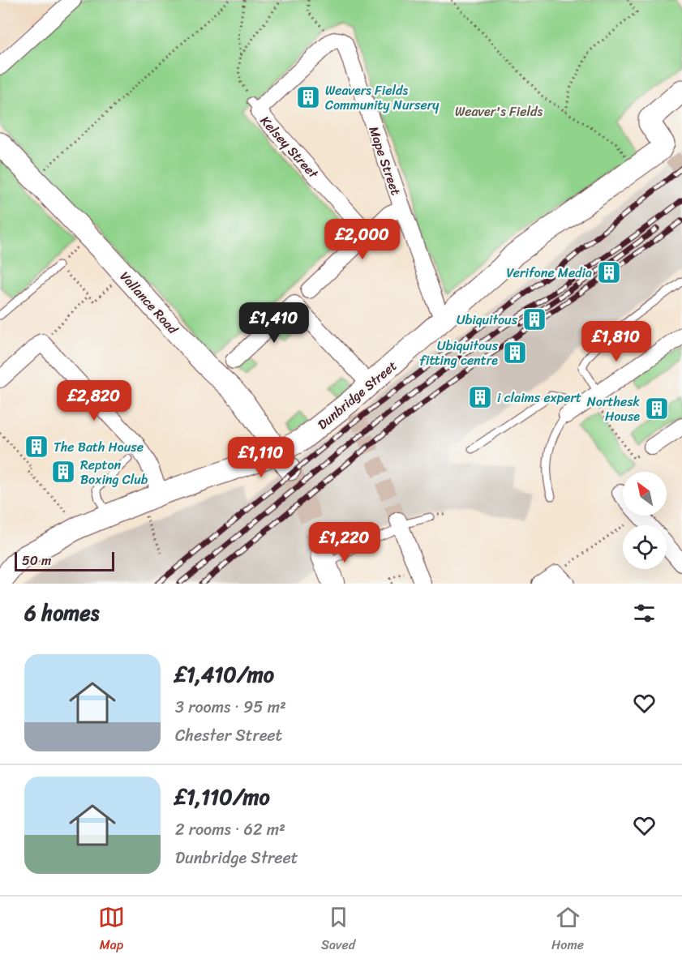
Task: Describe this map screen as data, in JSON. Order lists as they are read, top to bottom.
{
  "streets": {
    "main road": ["Vallance Road", "Dunbridge Street"],
    "street": ["Kelsey Street", "Mape Street"]
  },
  "crossings": [
    ["Kelsey Street", "Mape Street"],
    ["Mape Street", "Dunbridge Street"],
    ["Vallance Road", "Dunbridge Street"]
  ],
  "parks": ["Weaver's Fields"],
  "places": {
    "building": [
      "Weavers Fields Community Nursery",
      "Verifone Media",
      "Ubiquitous",
      "Ubiquitous fitting centre",
      "i claims expert",
      "Northesk House",
      "The Bath House",
      "Repton Boxing Club"
    ]
  },
  "scale_bar": "50 m",
  "north": "top left",
  "page": {
    "price": [
      "£2,000",
      "£1,410",
      "£1,810",
      "£2,820",
      "£1,110",
      "£1,220"
    ],
    "scale": "50 m",
    "heading": "6 homes",
    "list": [
      {
        "name": "£1,410/mo",
        "note": "3 rooms · 95 m² · Chester Street"
      },
      {
        "name": "£1,110/mo",
        "note": "2 rooms · 62 m² · Dunbridge Street"
      }
    ],
    "tabs": ["Map", "Saved", "Home"]
  }
}
